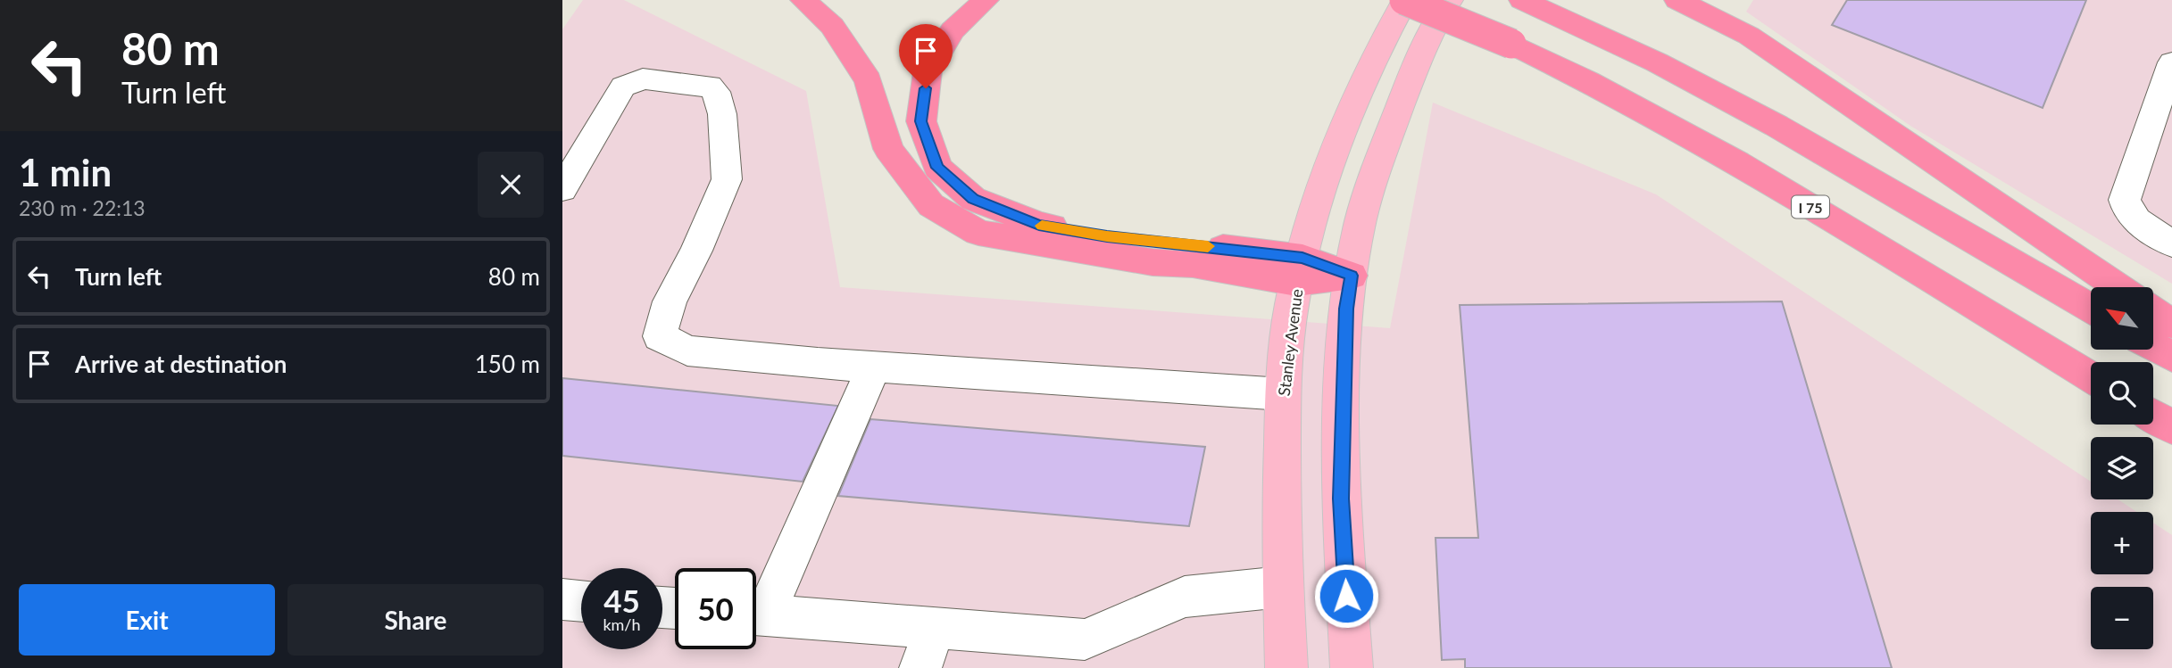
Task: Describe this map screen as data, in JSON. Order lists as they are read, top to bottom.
{
  "streets": {
    "highway": ["I 75"],
    "main road": ["Stanley Avenue"]
  },
  "crossings": [
    ["I 75", "Stanley Avenue"]
  ],
  "north": "top left",
  "page": {
    "turn": ["80 m", "Turn left"],
    "heading": ["1 min", "230 m · 22:13"],
    "list": [
      {
        "name": "Turn left",
        "value": "80 m"
      },
      {
        "name": "Arrive at destination",
        "value": "150 m"
      }
    ],
    "map_buttons": ["+", "−"],
    "speed": "45 km/h",
    "limit": "50",
    "buttons": ["Exit", "Share"]
  }
}
